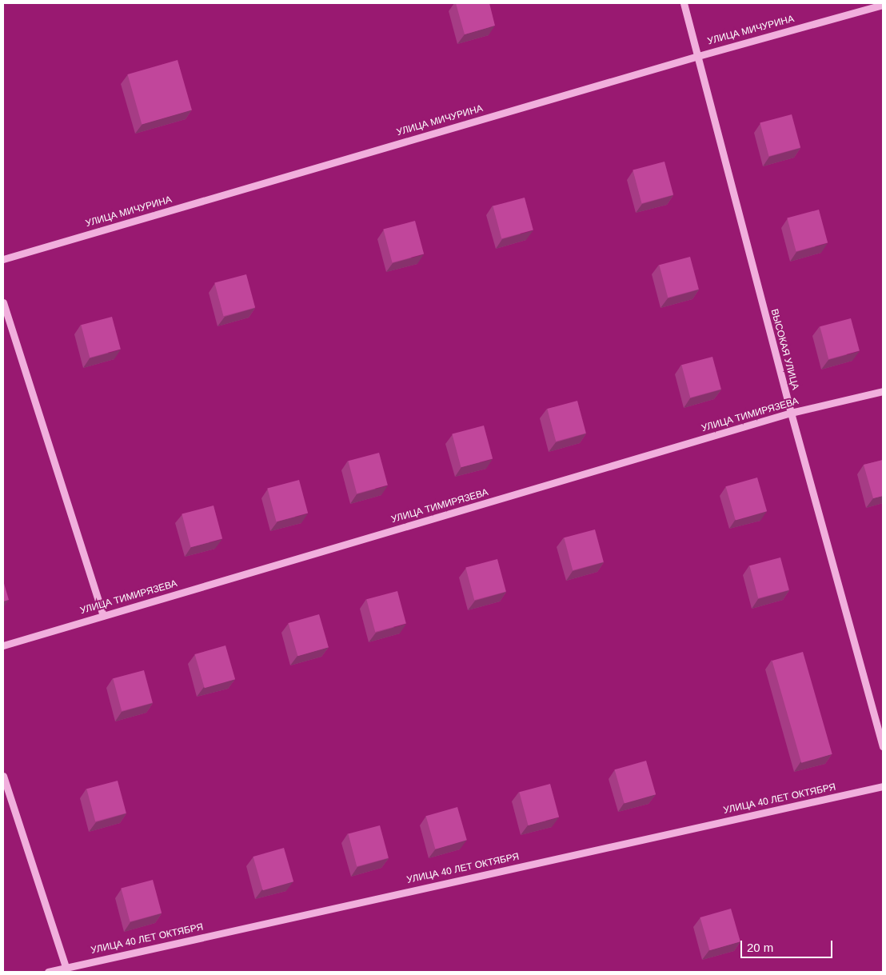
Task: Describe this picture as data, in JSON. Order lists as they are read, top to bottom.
{
  "streets": {
    "street": [
      "УЛИЦА МИЧУРИНА",
      "ВЫСОКАЯ УЛИЦА",
      "УЛИЦА ТИМИРЯЗЕВА",
      "УЛИЦА 40 ЛЕТ ОКТЯБРЯ"
    ]
  },
  "crossings": [
    ["УЛИЦА МИЧУРИНА", "ВЫСОКАЯ УЛИЦА"],
    ["ВЫСОКАЯ УЛИЦА", "УЛИЦА ТИМИРЯЗЕВА"]
  ],
  "scale_bar": "20 m"
}
